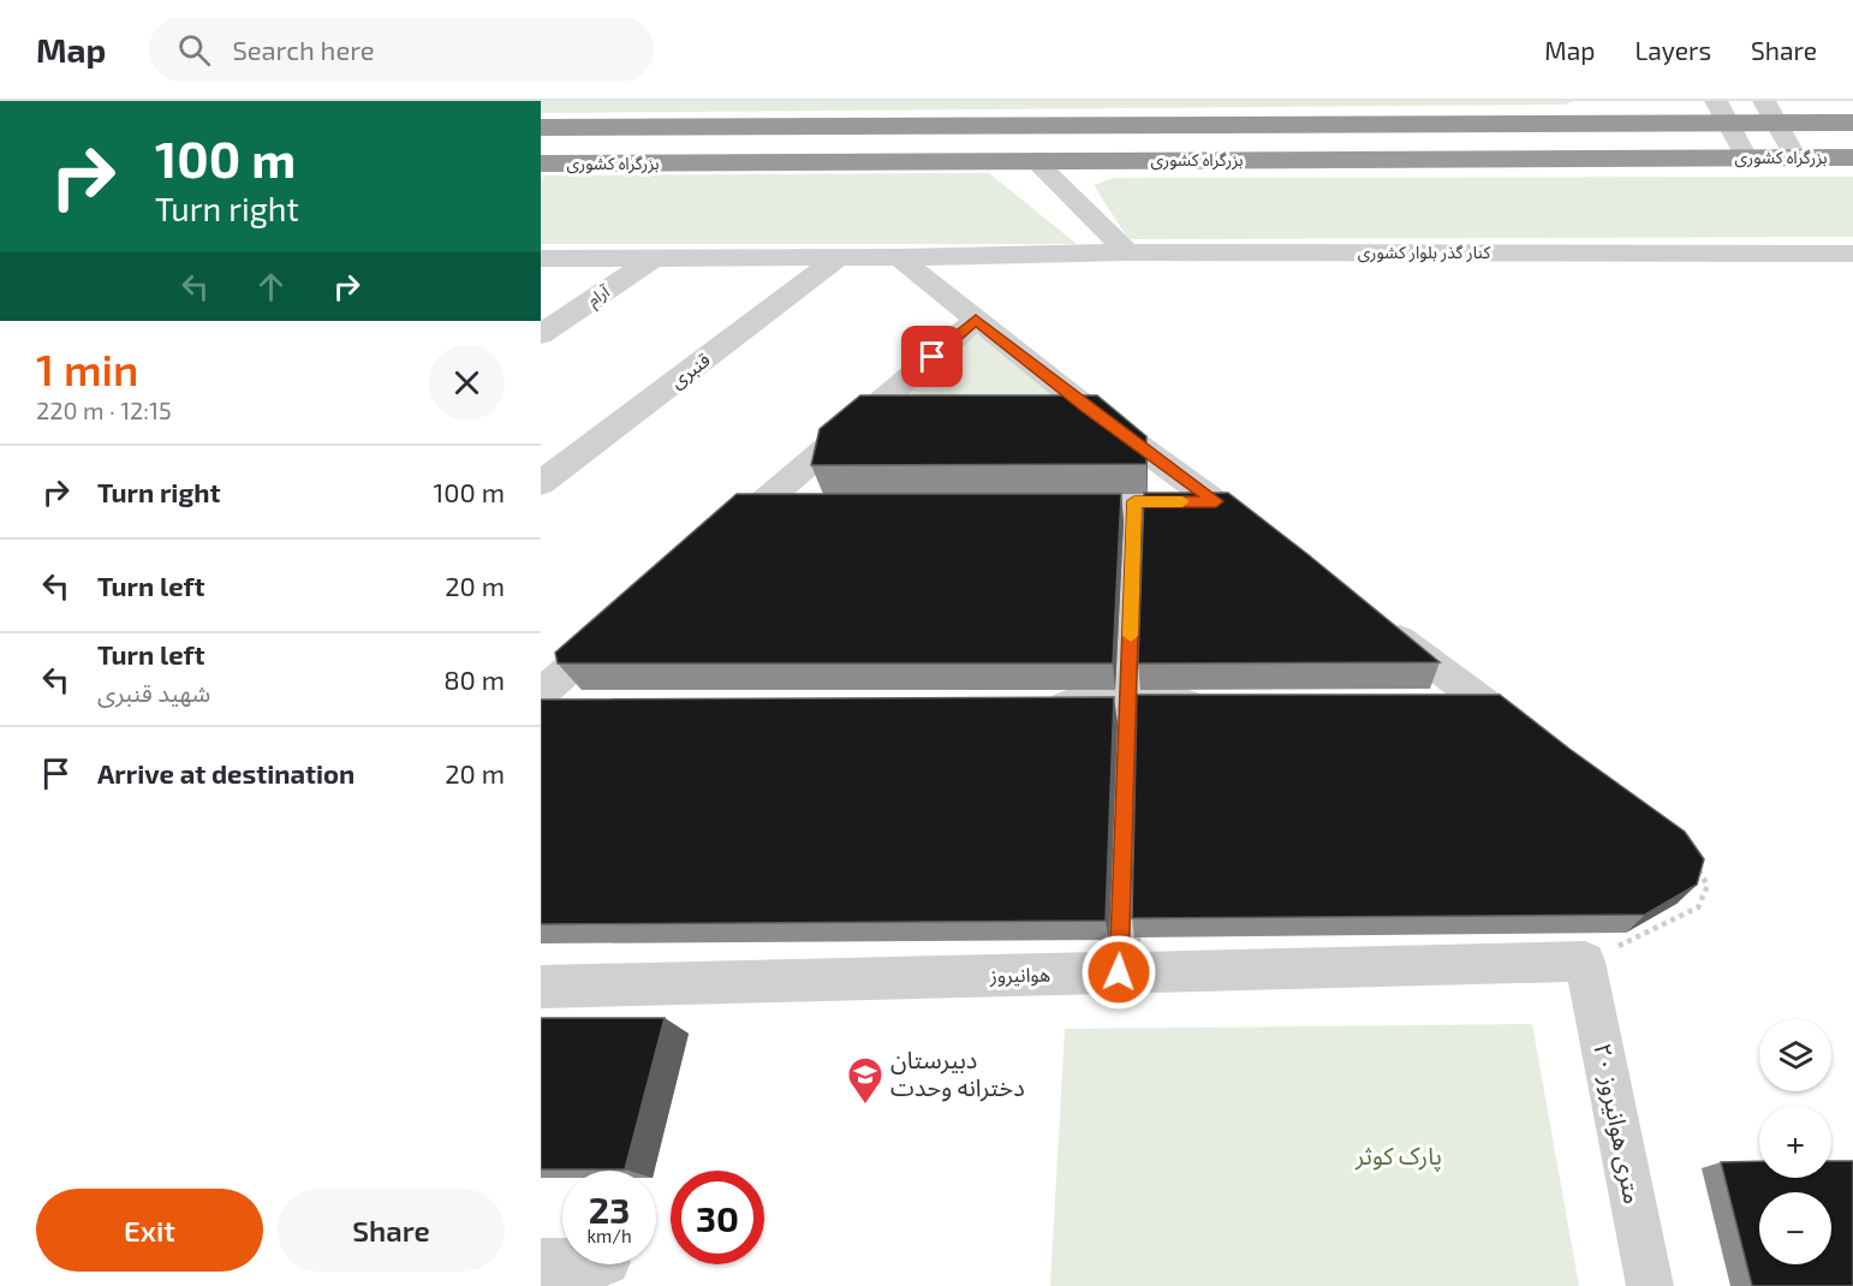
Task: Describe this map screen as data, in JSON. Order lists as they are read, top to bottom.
{
  "streets": {
    "highway": ["بزرگراه کشوری"],
    "street": [
      "کنار گذر بلوار کشوری",
      "آرام",
      "قنبری",
      "هوانیروز",
      "۲۰ متری هوانیروز"
    ]
  },
  "crossings": [
    ["کنار گذر بلوار کشوری", "آرام"],
    ["کنار گذر بلوار کشوری", "قنبری"],
    ["هوانیروز", "۲۰ متری هوانیروز"]
  ],
  "parks": ["پارک کوثر"],
  "places": {
    "school or university": ["دبیرستان دخترانه وحدت"]
  },
  "page": {
    "header": "Map",
    "search": "Search here",
    "nav": ["Map", "Layers", "Share"],
    "turn": ["100 m", "Turn right"],
    "heading": ["1 min", "220 m · 12:15"],
    "list": [
      {
        "name": "Turn right",
        "value": "100 m"
      },
      {
        "name": "Turn left",
        "value": "20 m"
      },
      {
        "name": "Turn left",
        "note": "شهید قنبری",
        "value": "80 m"
      },
      {
        "name": "Arrive at destination",
        "value": "20 m"
      }
    ],
    "map_buttons": ["+", "−"],
    "speed": "23 km/h",
    "limit": "30",
    "buttons": ["Exit", "Share"]
  }
}
